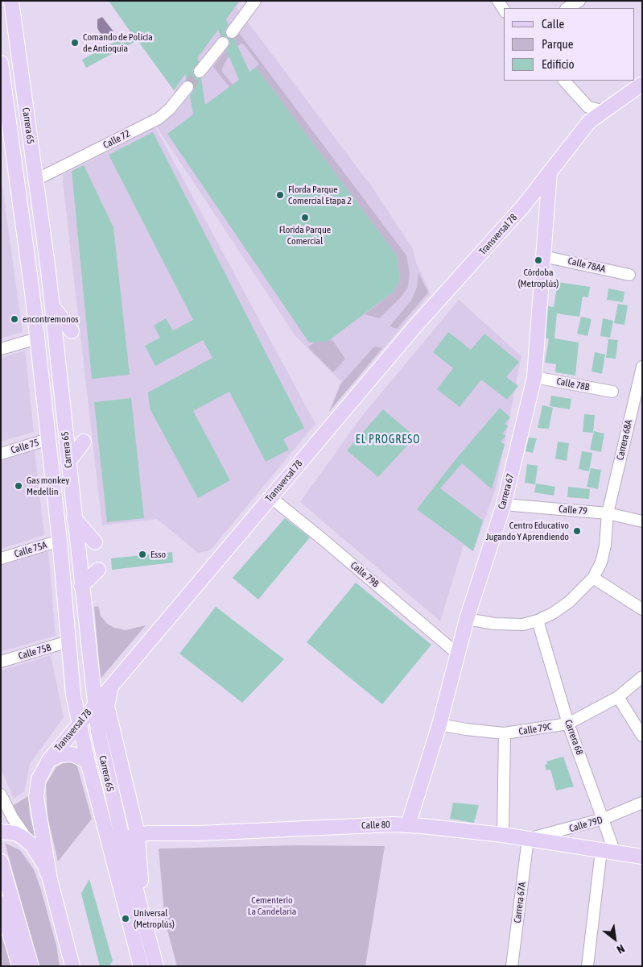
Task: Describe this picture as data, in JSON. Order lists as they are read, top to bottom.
{
  "streets": {
    "main road": [
      "Carrera 65",
      "Transversal 78",
      "Carrera 67",
      "Calle 80"
    ],
    "street": [
      "Calle 72",
      "Calle 78AA",
      "Calle 78B",
      "Carrera 68A",
      "Calle 75",
      "Calle 79",
      "Calle 75A",
      "Calle 79B",
      "Calle 75B",
      "Calle 79C",
      "Carrera 68",
      "Calle 79D",
      "Carrera 67A"
    ]
  },
  "crossings": [
    ["Carrera 65", "Calle 72"],
    ["Carrera 65", "Transversal 78"],
    ["Carrera 65", "Calle 75"],
    ["Carrera 65", "Calle 75A"],
    ["Carrera 65", "Calle 75B"],
    ["Carrera 65", "Calle 80"],
    ["Transversal 78", "Carrera 67"],
    ["Transversal 78", "Calle 79B"],
    ["Calle 78AA", "Carrera 67"],
    ["Calle 78B", "Carrera 67"],
    ["Carrera 68A", "Calle 79"],
    ["Carrera 67", "Calle 79"],
    ["Carrera 67", "Calle 79B"],
    ["Carrera 67", "Calle 79C"],
    ["Carrera 67", "Calle 80"],
    ["Calle 79C", "Carrera 68"],
    ["Carrera 68", "Calle 79D"],
    ["Carrera 68", "Calle 80"],
    ["Calle 79D", "Calle 80"],
    ["Calle 79D", "Carrera 67A"],
    ["Calle 80", "Carrera 67A"]
  ],
  "districts": ["EL PROGRESO"],
  "parks": ["Cementerio La Candelaria"],
  "places": [
    "Comando de Policía de Antioquia",
    "Florda Parque Comercial Etapa 2",
    "Florida Parque Comercial",
    "Córdoba (Metroplús)",
    "encontremonos",
    "Gas monkey Medellin",
    "Centro Educativo Jugando Y Aprendiendo",
    "Esso",
    "Universal (Metroplús)"
  ],
  "legend": ["Calle", "Parque", "Edificio"],
  "north": "bottom right"
}
